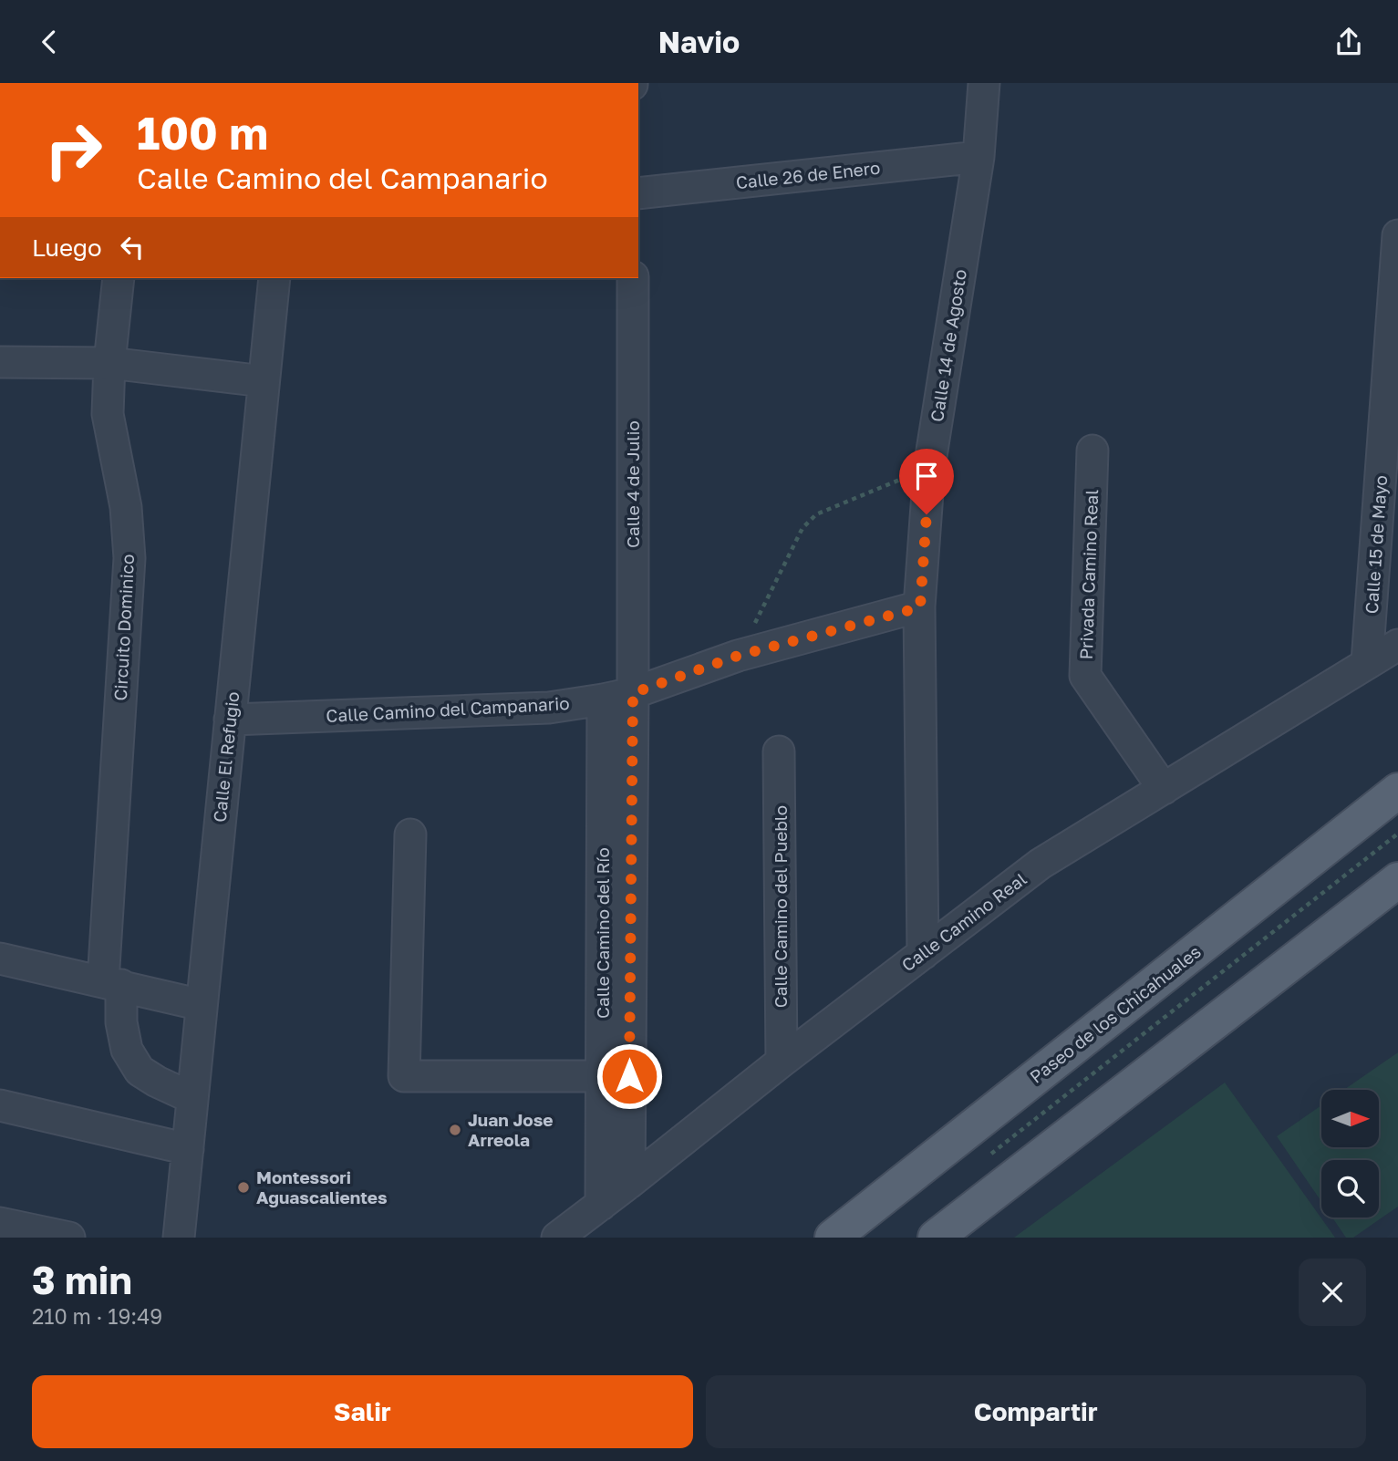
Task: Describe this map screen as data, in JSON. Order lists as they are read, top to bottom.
{
  "streets": {
    "main road": ["Paseo de los Chicahuales"],
    "street": [
      "Calle 26 de Enero",
      "Calle 14 de Agosto",
      "Calle 4 de Julio",
      "Calle 15 de Mayo",
      "Privada Camino Real",
      "Circuito Dominico",
      "Calle Camino del Campanario",
      "Calle El Refugio",
      "Calle Camino del Pueblo",
      "Calle Camino Real",
      "Calle Camino del Río"
    ]
  },
  "crossings": [
    ["Calle 26 de Enero", "Calle 14 de Agosto"],
    ["Calle 14 de Agosto", "Calle Camino del Campanario"],
    ["Calle 14 de Agosto", "Calle Camino Real"],
    ["Calle 4 de Julio", "Calle Camino del Campanario"],
    ["Calle 4 de Julio", "Calle Camino del Río"],
    ["Calle 15 de Mayo", "Calle Camino Real"],
    ["Privada Camino Real", "Calle Camino Real"],
    ["Circuito Dominico", "Calle El Refugio"],
    ["Calle Camino del Campanario", "Calle El Refugio"],
    ["Calle Camino del Campanario", "Calle Camino del Río"],
    ["Calle Camino del Pueblo", "Calle Camino Real"],
    ["Calle Camino Real", "Calle Camino del Río"]
  ],
  "places": ["Juan Jose Arreola", "Montessori Aguascalientes"],
  "north": "right",
  "page": {
    "header": "Navio",
    "turn": ["100 m", "Calle Camino del Campanario"],
    "then": "Luego",
    "heading": ["3 min", "210 m · 19:49"],
    "buttons": ["Salir", "Compartir"]
  }
}
